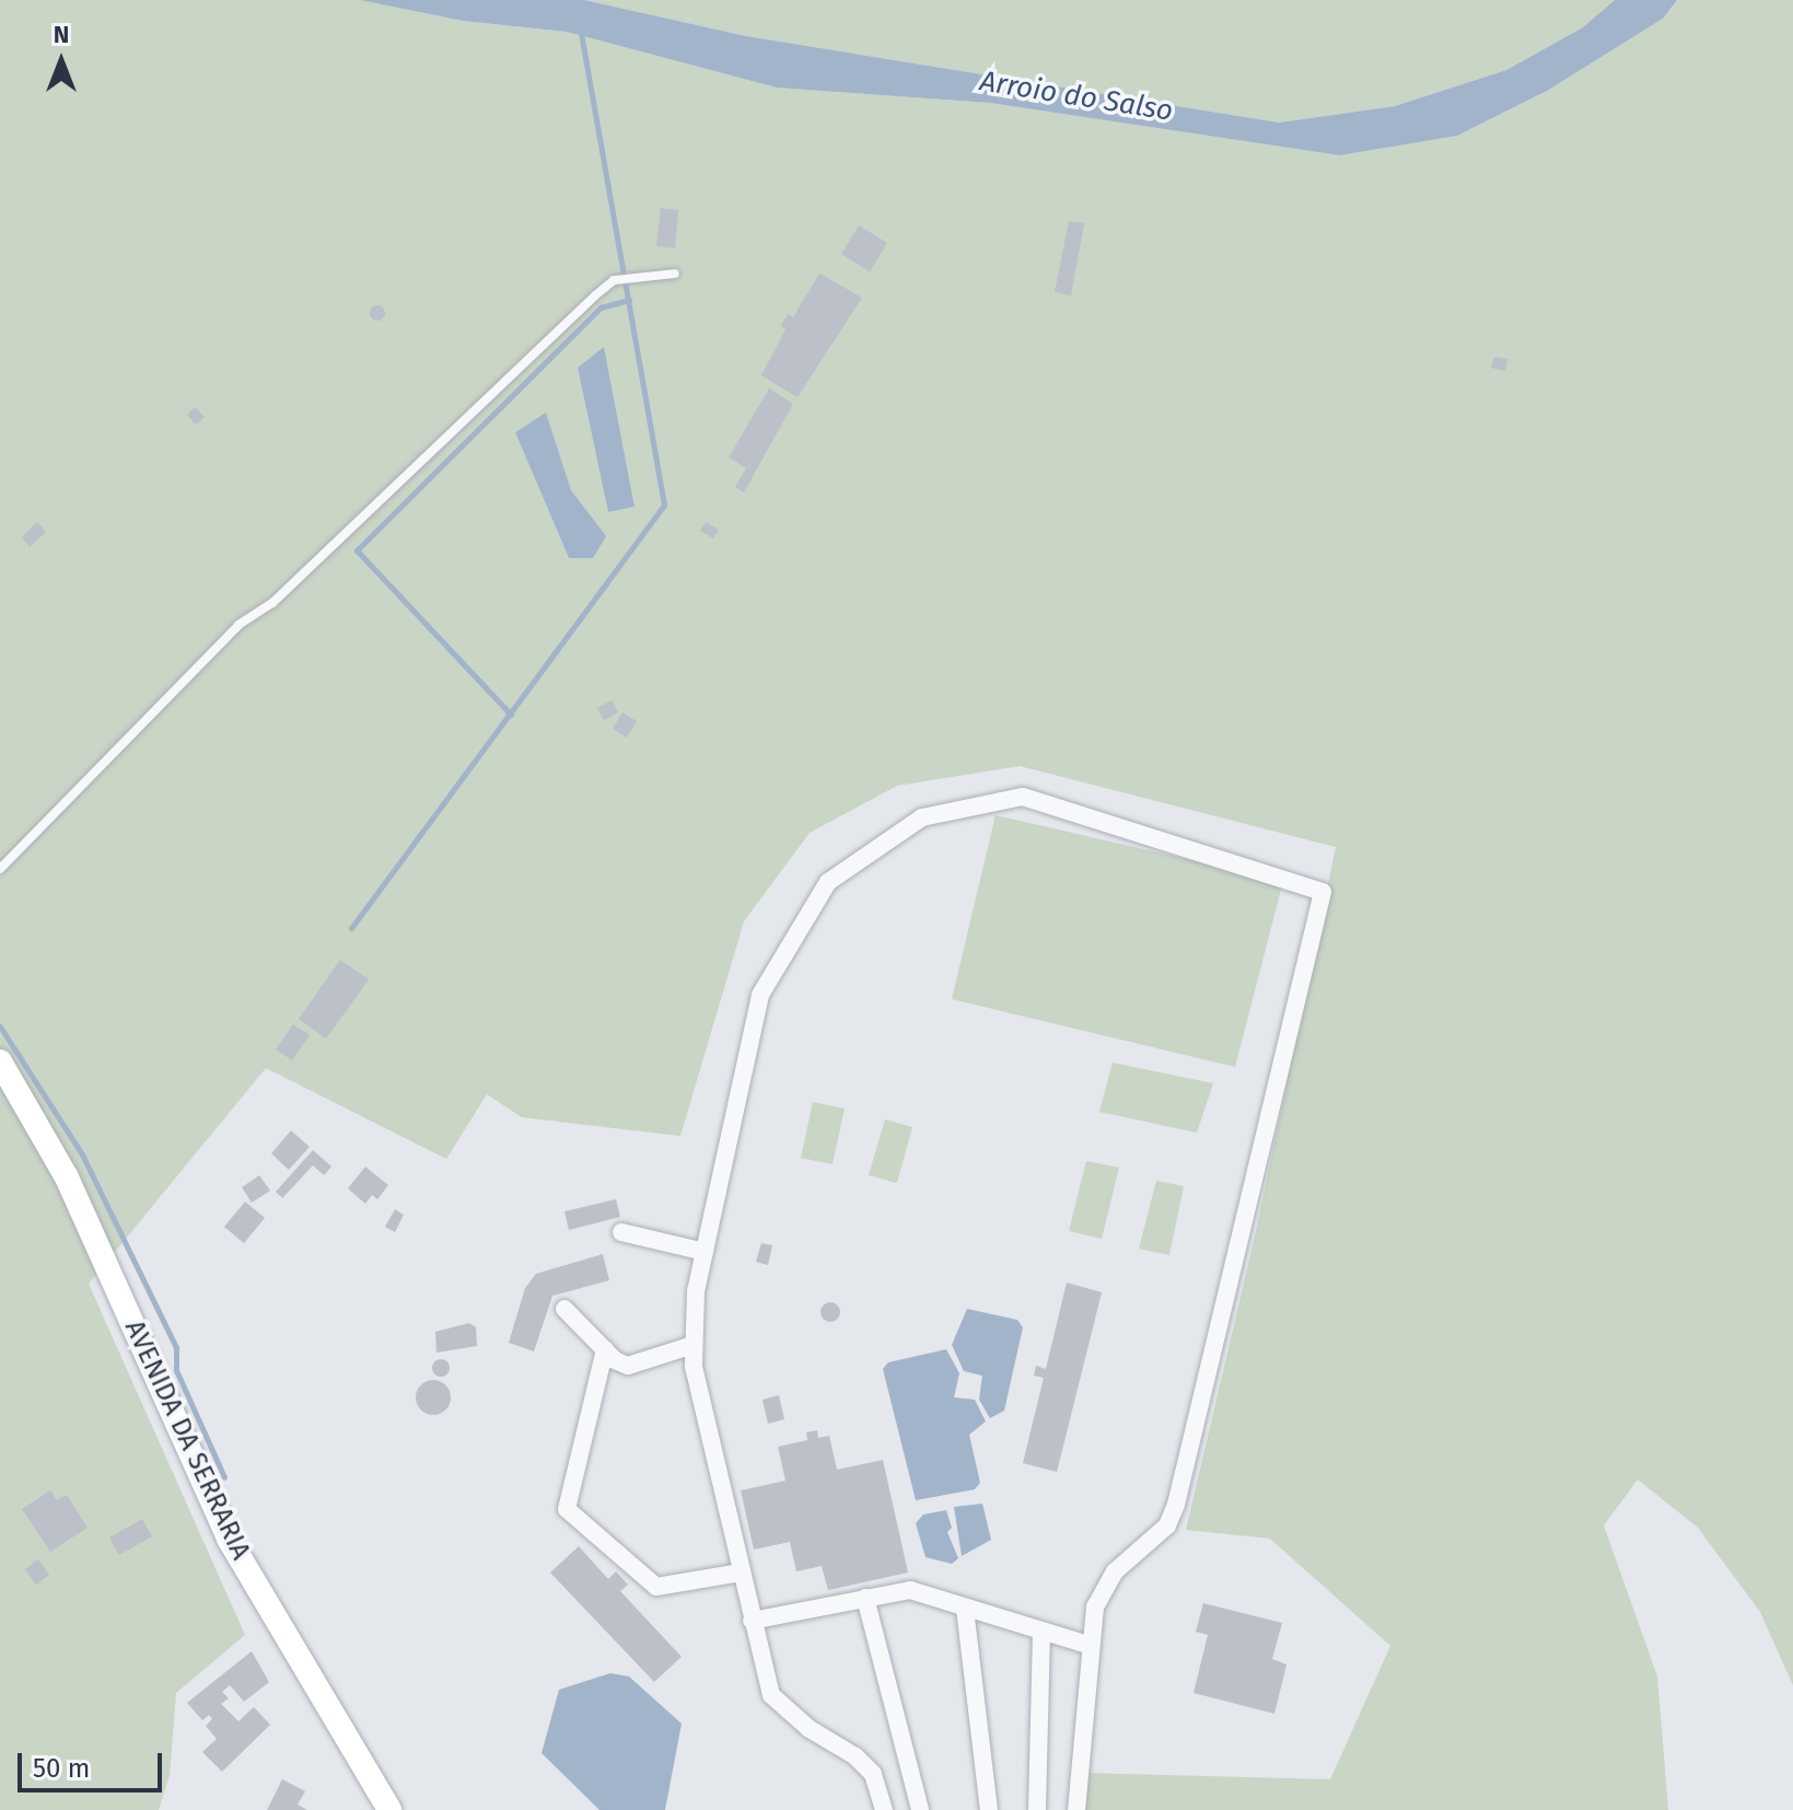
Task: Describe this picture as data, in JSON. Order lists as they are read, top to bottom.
{
  "streets": {
    "main road": ["AVENIDA DA SERRARIA"]
  },
  "water": ["Arroio do Salso"],
  "scale_bar": "50 m",
  "north": "top"
}
